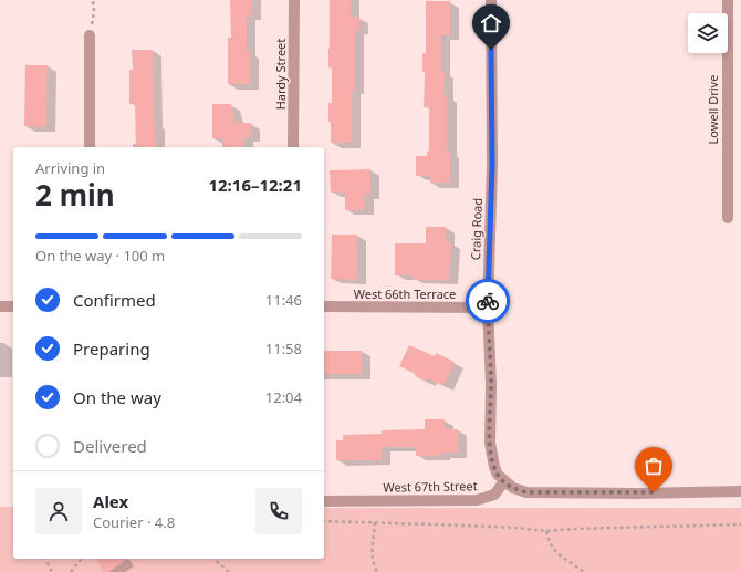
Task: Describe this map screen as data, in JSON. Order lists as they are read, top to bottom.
{
  "streets": {
    "street": [
      "Hardy Street",
      "Lowell Drive",
      "Craig Road",
      "West 66th Terrace",
      "West 67th Street"
    ]
  },
  "crossings": [
    ["Craig Road", "West 66th Terrace"],
    ["Craig Road", "West 67th Street"]
  ],
  "page": {
    "heading": ["2 min", "Arriving in", "12:16–12:21"],
    "panel": ["Alex", "Courier · 4.8"],
    "bar": "On the way · 100 m",
    "list": [
      ["Confirmed", "11:46"],
      ["Preparing", "11:58"],
      ["On the way", "12:04"],
      "Delivered"
    ]
  }
}
